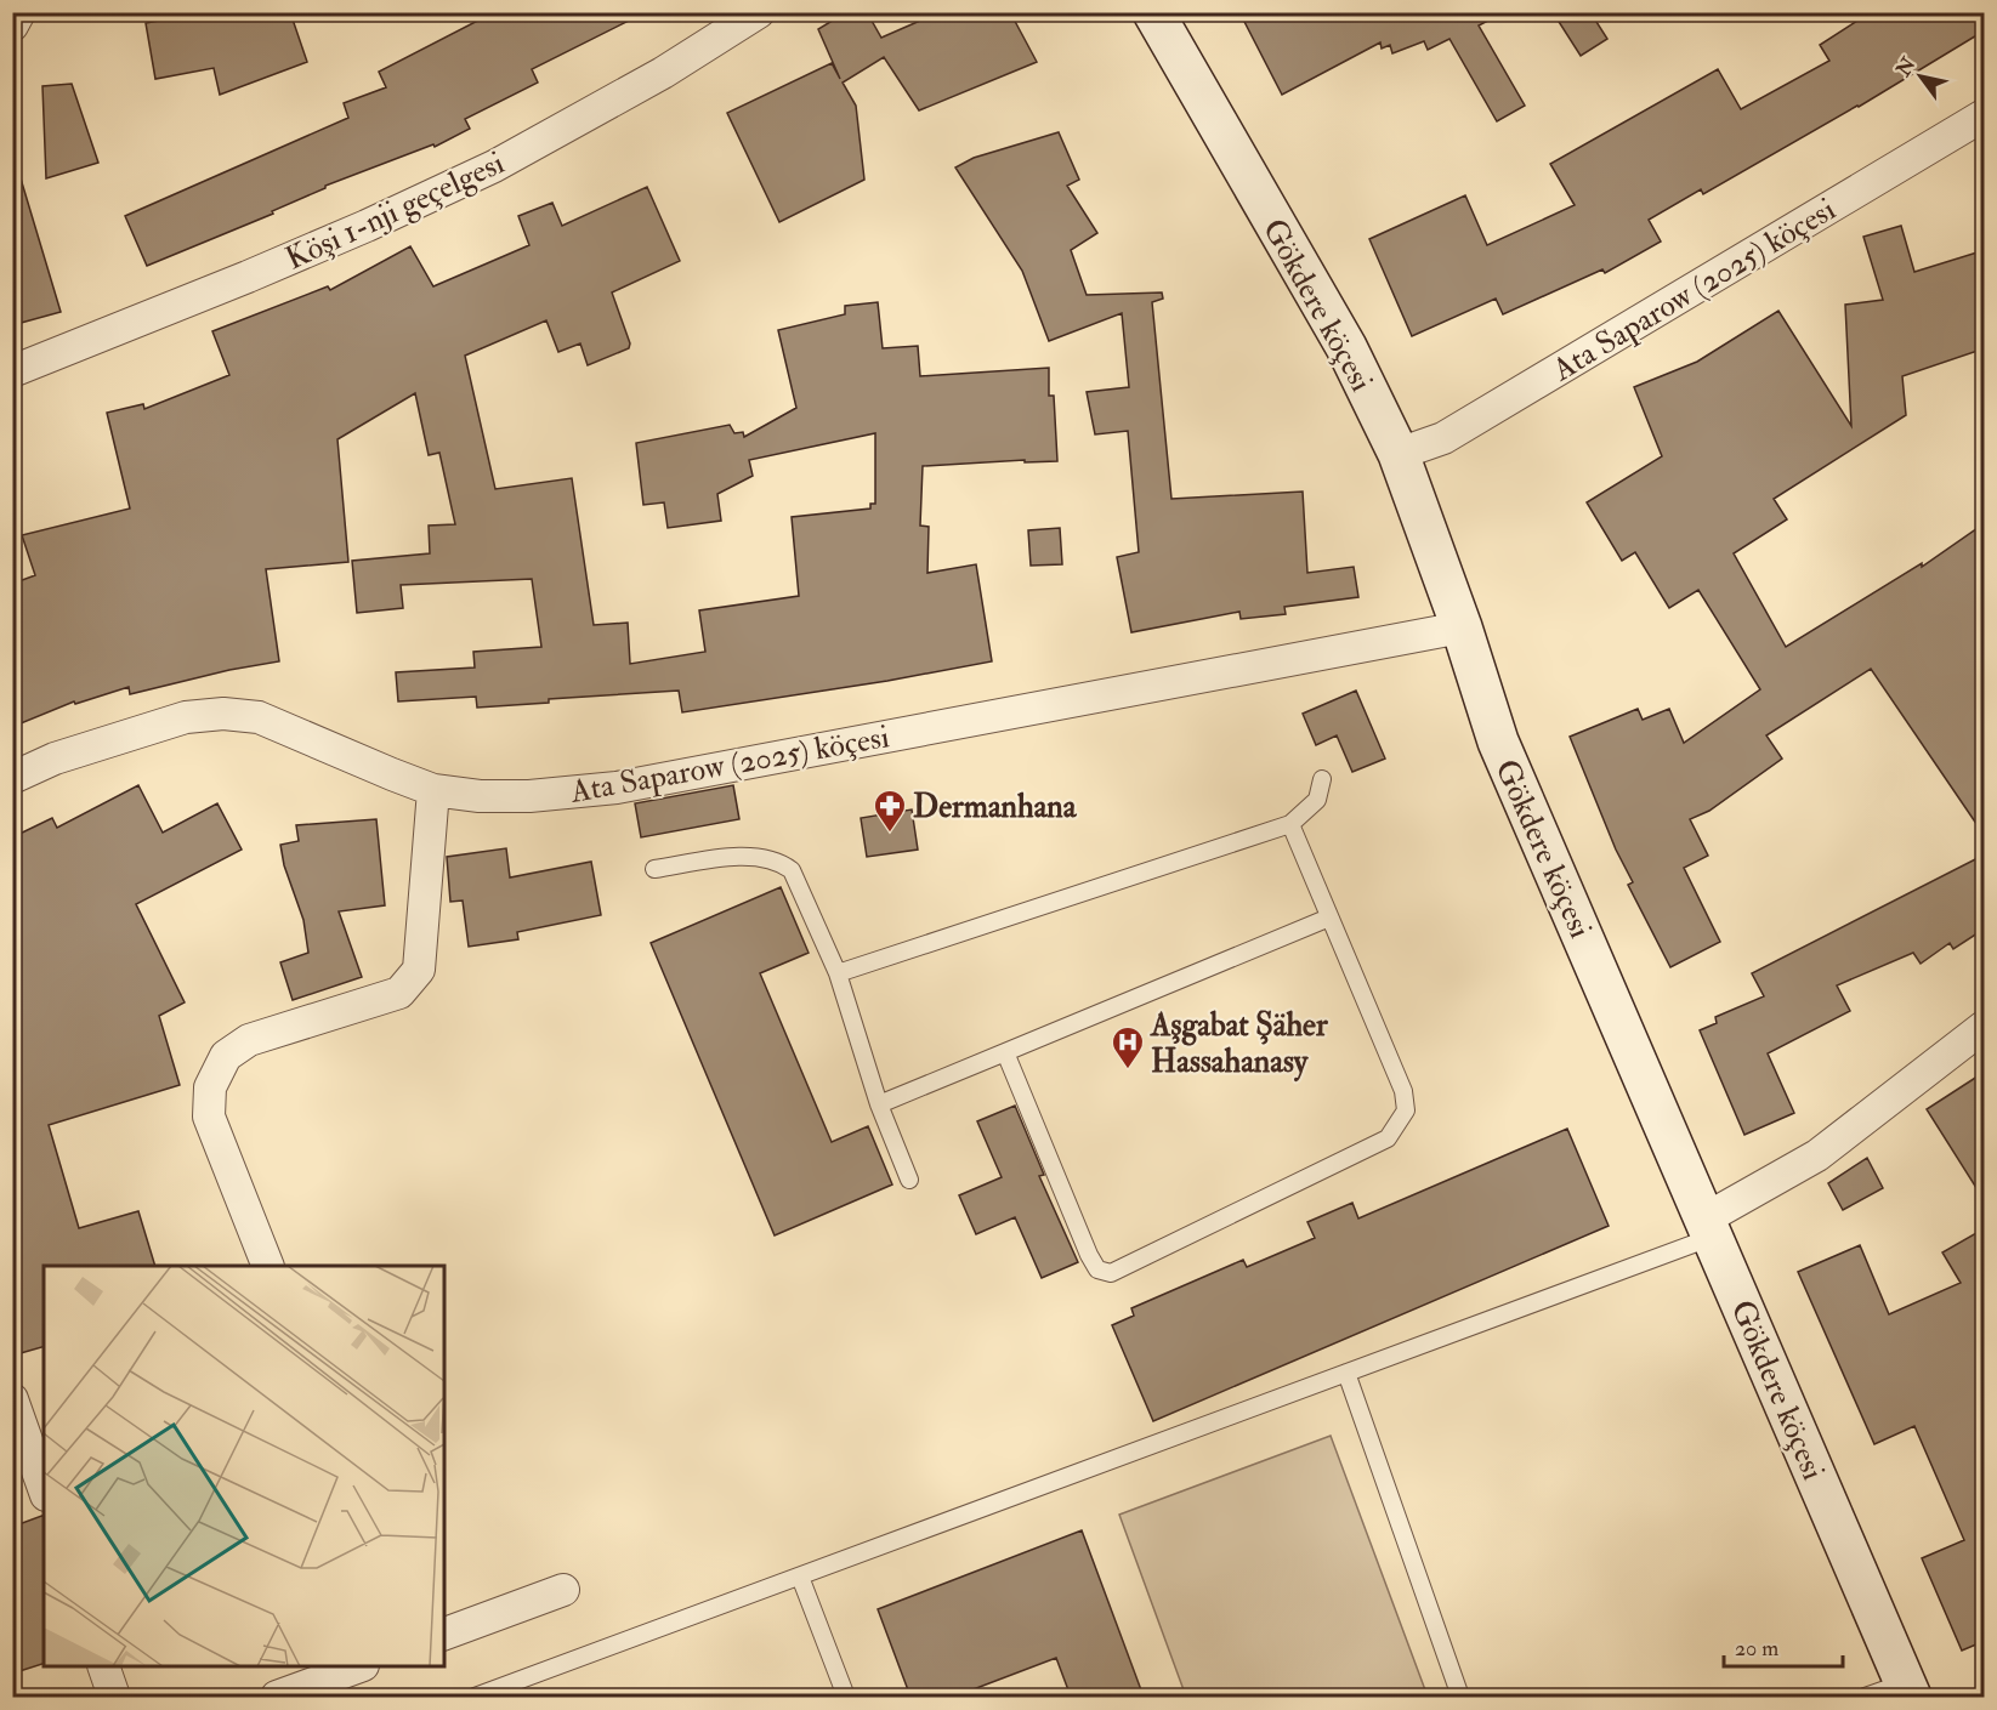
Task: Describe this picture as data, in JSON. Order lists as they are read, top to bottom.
{
  "streets": {
    "street": ["Köşi 1-nji geçelgesi", "Ata Saparow (2025) köçesi", "Gökdere köçesi"]
  },
  "crossings": [
    ["Ata Saparow (2025) köçesi", "Gökdere köçesi"]
  ],
  "places": {
    "pharmacy": ["Dermanhana"],
    "hospital": ["Aşgabat Şäher Hassahanasy"]
  },
  "scale_bar": "20 m",
  "north": "top left"
}
